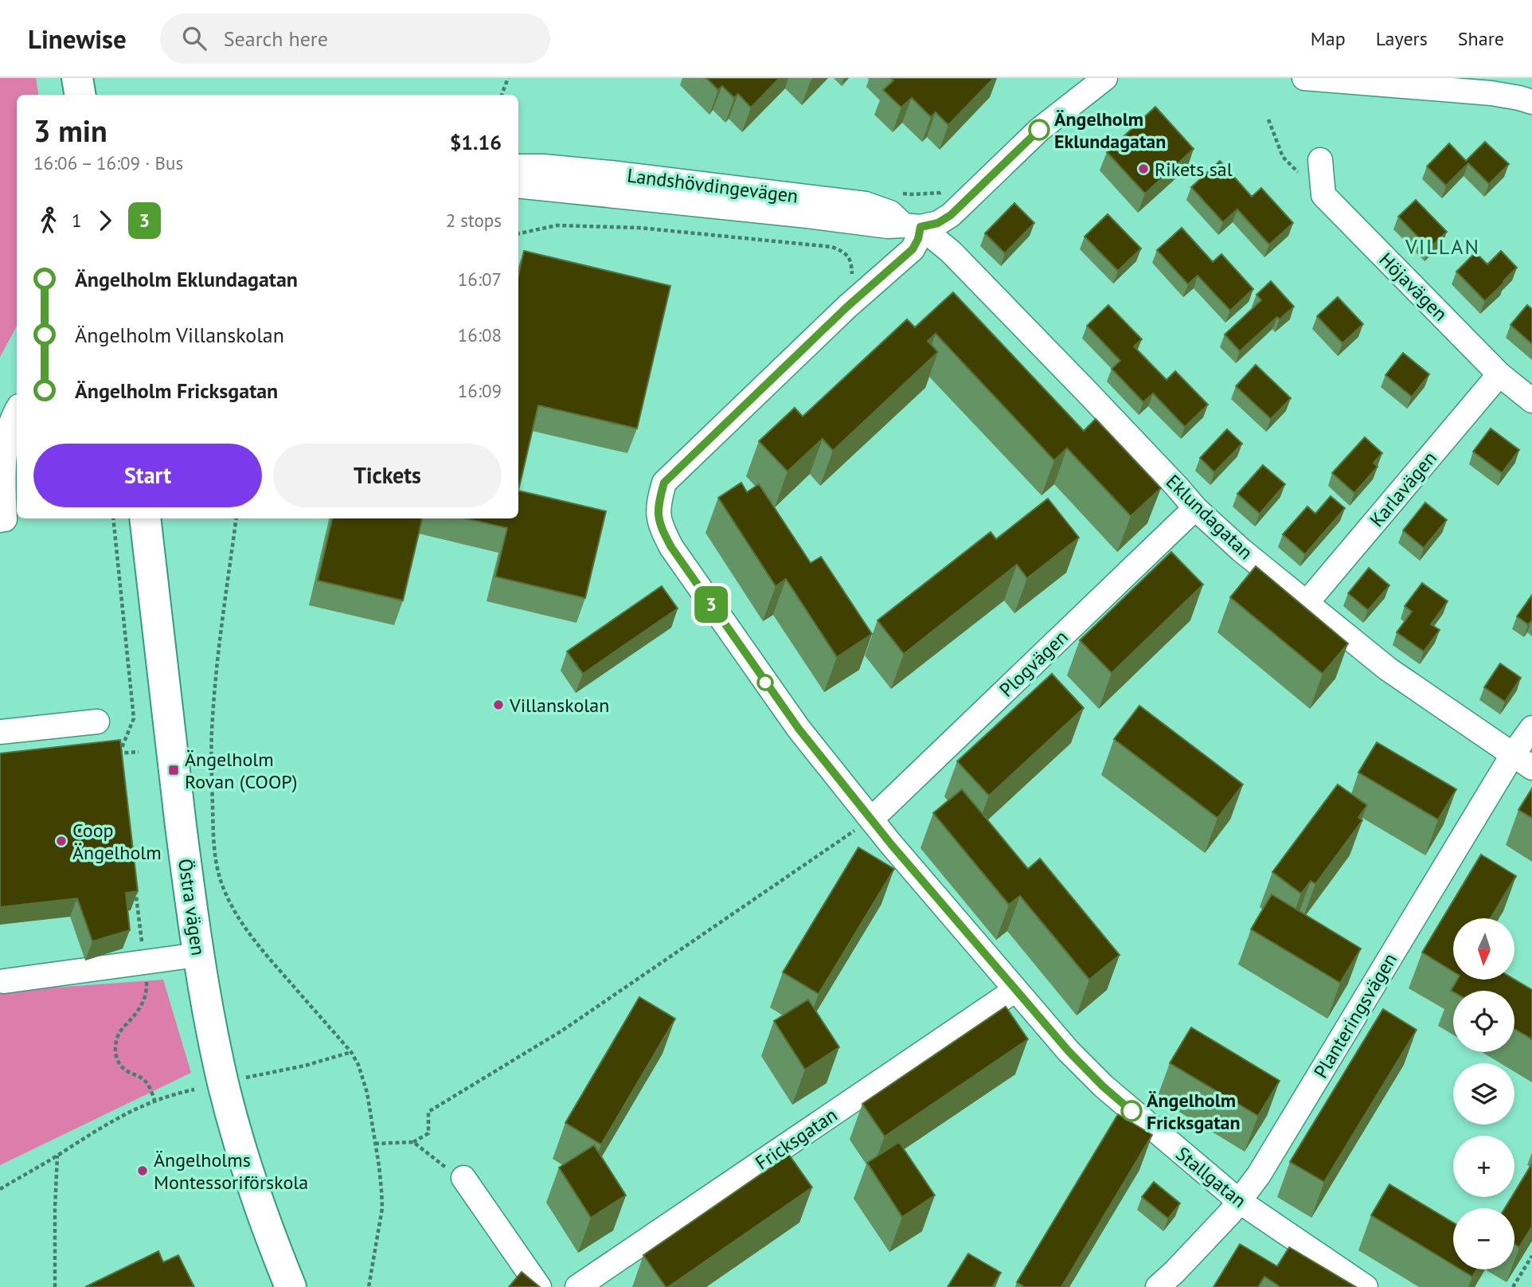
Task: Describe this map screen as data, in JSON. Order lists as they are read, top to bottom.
{
  "streets": {
    "main road": ["Östra vägen"],
    "street": [
      "Landshövdingevägen",
      "Höjavägen",
      "Karlavägen",
      "Eklundagatan",
      "Plogvägen",
      "Planteringsvägen",
      "Fricksgatan",
      "Stallgatan"
    ]
  },
  "crossings": [
    ["Landshövdingevägen", "Eklundagatan"],
    ["Landshövdingevägen", "Stallgatan"],
    ["Höjavägen", "Karlavägen"],
    ["Karlavägen", "Eklundagatan"],
    ["Eklundagatan", "Plogvägen"],
    ["Eklundagatan", "Planteringsvägen"],
    ["Eklundagatan", "Stallgatan"],
    ["Plogvägen", "Stallgatan"],
    ["Planteringsvägen", "Stallgatan"],
    ["Fricksgatan", "Stallgatan"]
  ],
  "districts": ["VILLAN"],
  "places": {
    "other": [
      "Ängelholm Eklundagatan",
      "Rikets sal",
      "Villanskolan",
      "Coop Ängelholm",
      "Ängelholm Fricksgatan",
      "Ängelholms Montessoriförskola"
    ],
    "transit": ["Ängelholm Rovan (COOP)"]
  },
  "lines": ["bus line 3"],
  "north": "bottom",
  "page": {
    "header": "Linewise",
    "search": "Search here",
    "nav": ["Map", "Layers", "Share"],
    "on_map": "3",
    "heading": ["3 min", "16:06 – 16:09 · Bus", "$1.16"],
    "legs": ["1", "3", "2 stops"],
    "list": [
      {
        "name": "Ängelholm Eklundagatan",
        "value": "16:07"
      },
      {
        "name": "Ängelholm Villanskolan",
        "value": "16:08"
      },
      {
        "name": "Ängelholm Fricksgatan",
        "value": "16:09"
      }
    ],
    "buttons": ["Start", "Tickets"],
    "map_buttons": ["+", "−"]
  }
}
